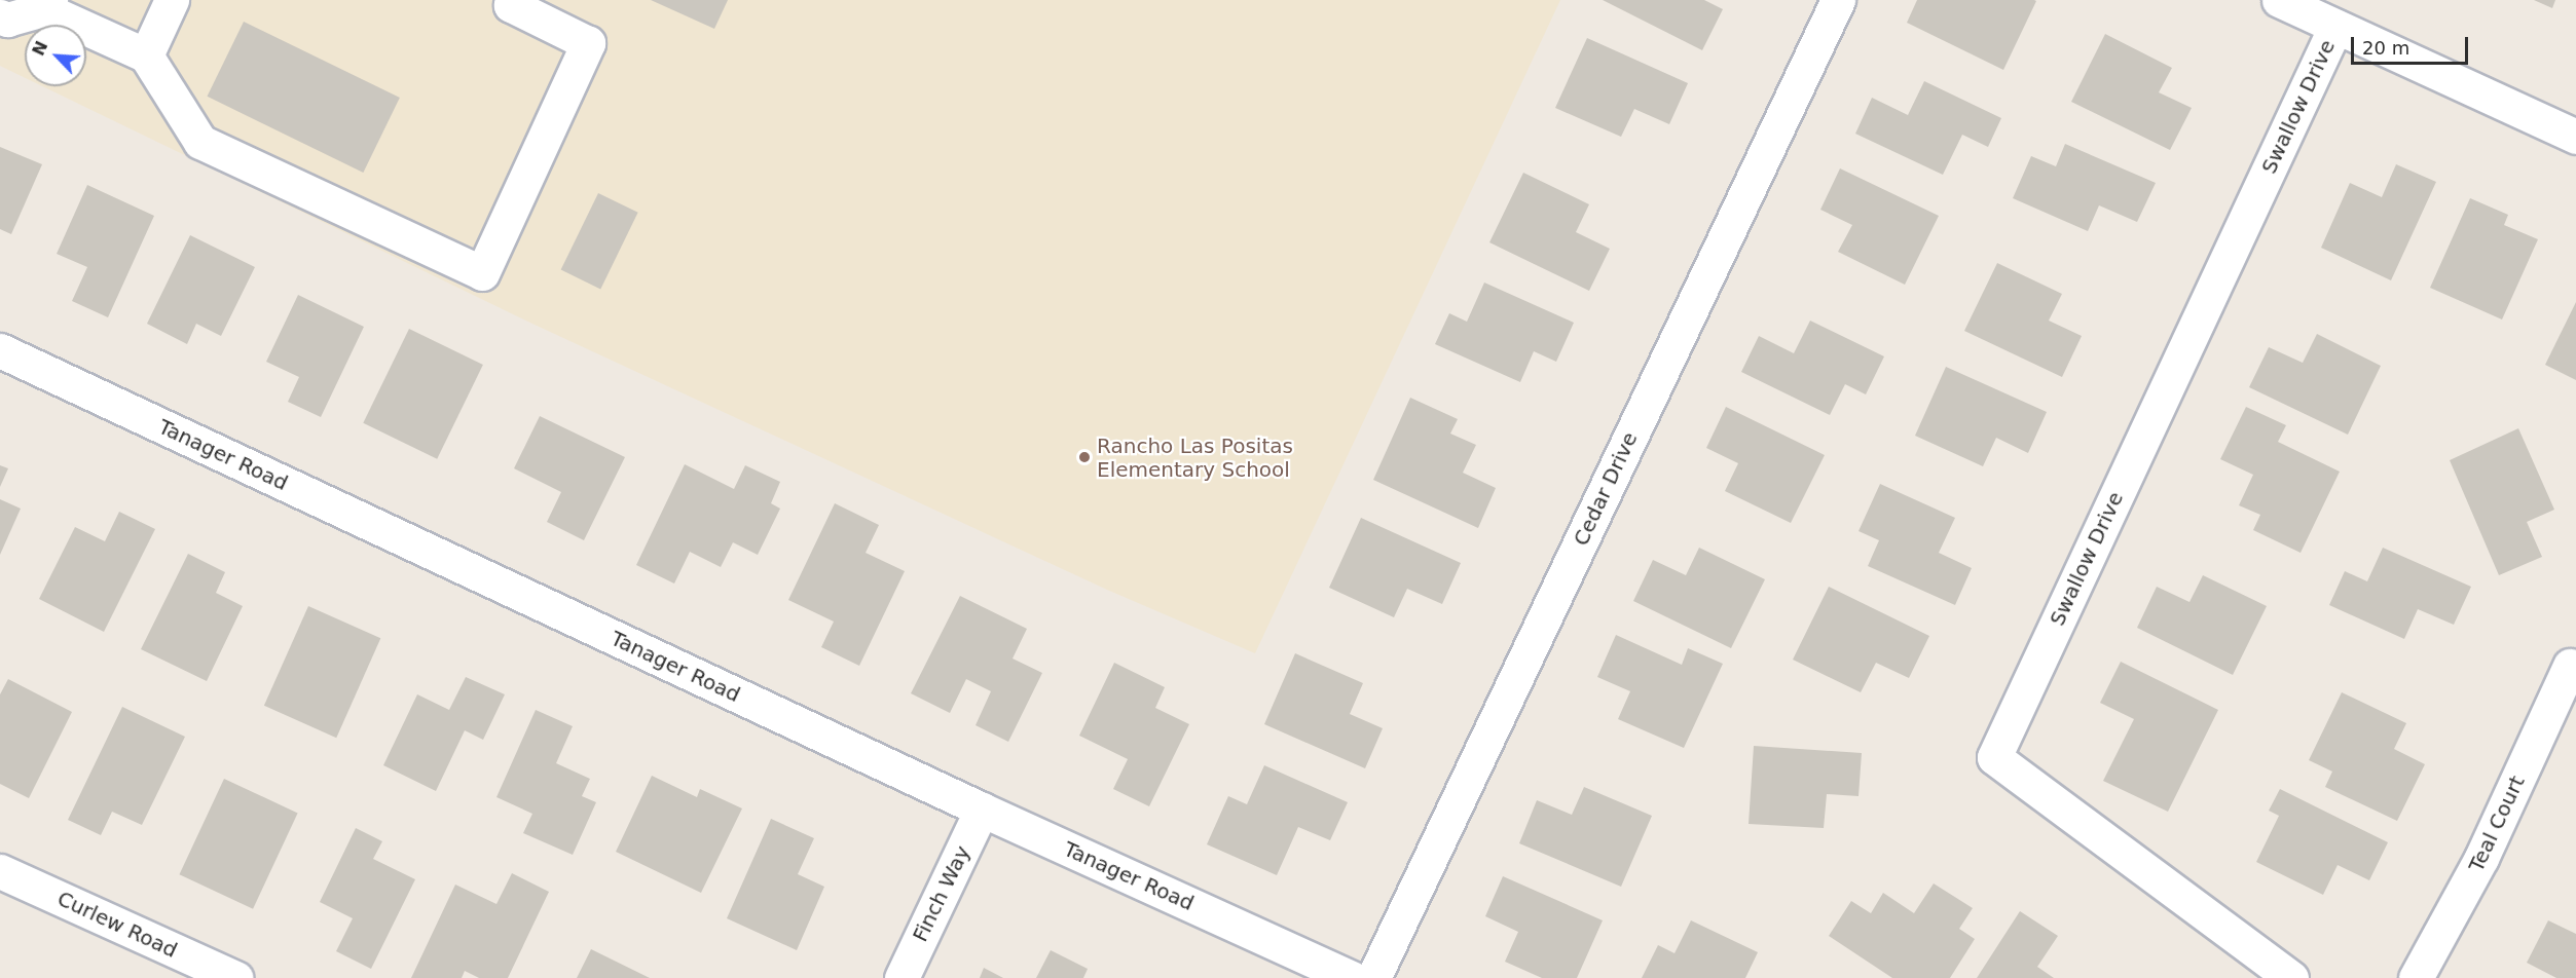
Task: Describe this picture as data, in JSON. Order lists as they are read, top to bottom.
{
  "streets": {
    "street": [
      "Swallow Drive",
      "Tanager Road",
      "Cedar Drive",
      "Teal Court",
      "Finch Way",
      "Curlew Road"
    ]
  },
  "crossings": [
    ["Tanager Road", "Finch Way"]
  ],
  "places": ["Rancho Las Positas Elementary School"],
  "scale_bar": "20 m",
  "north": "top left"
}
